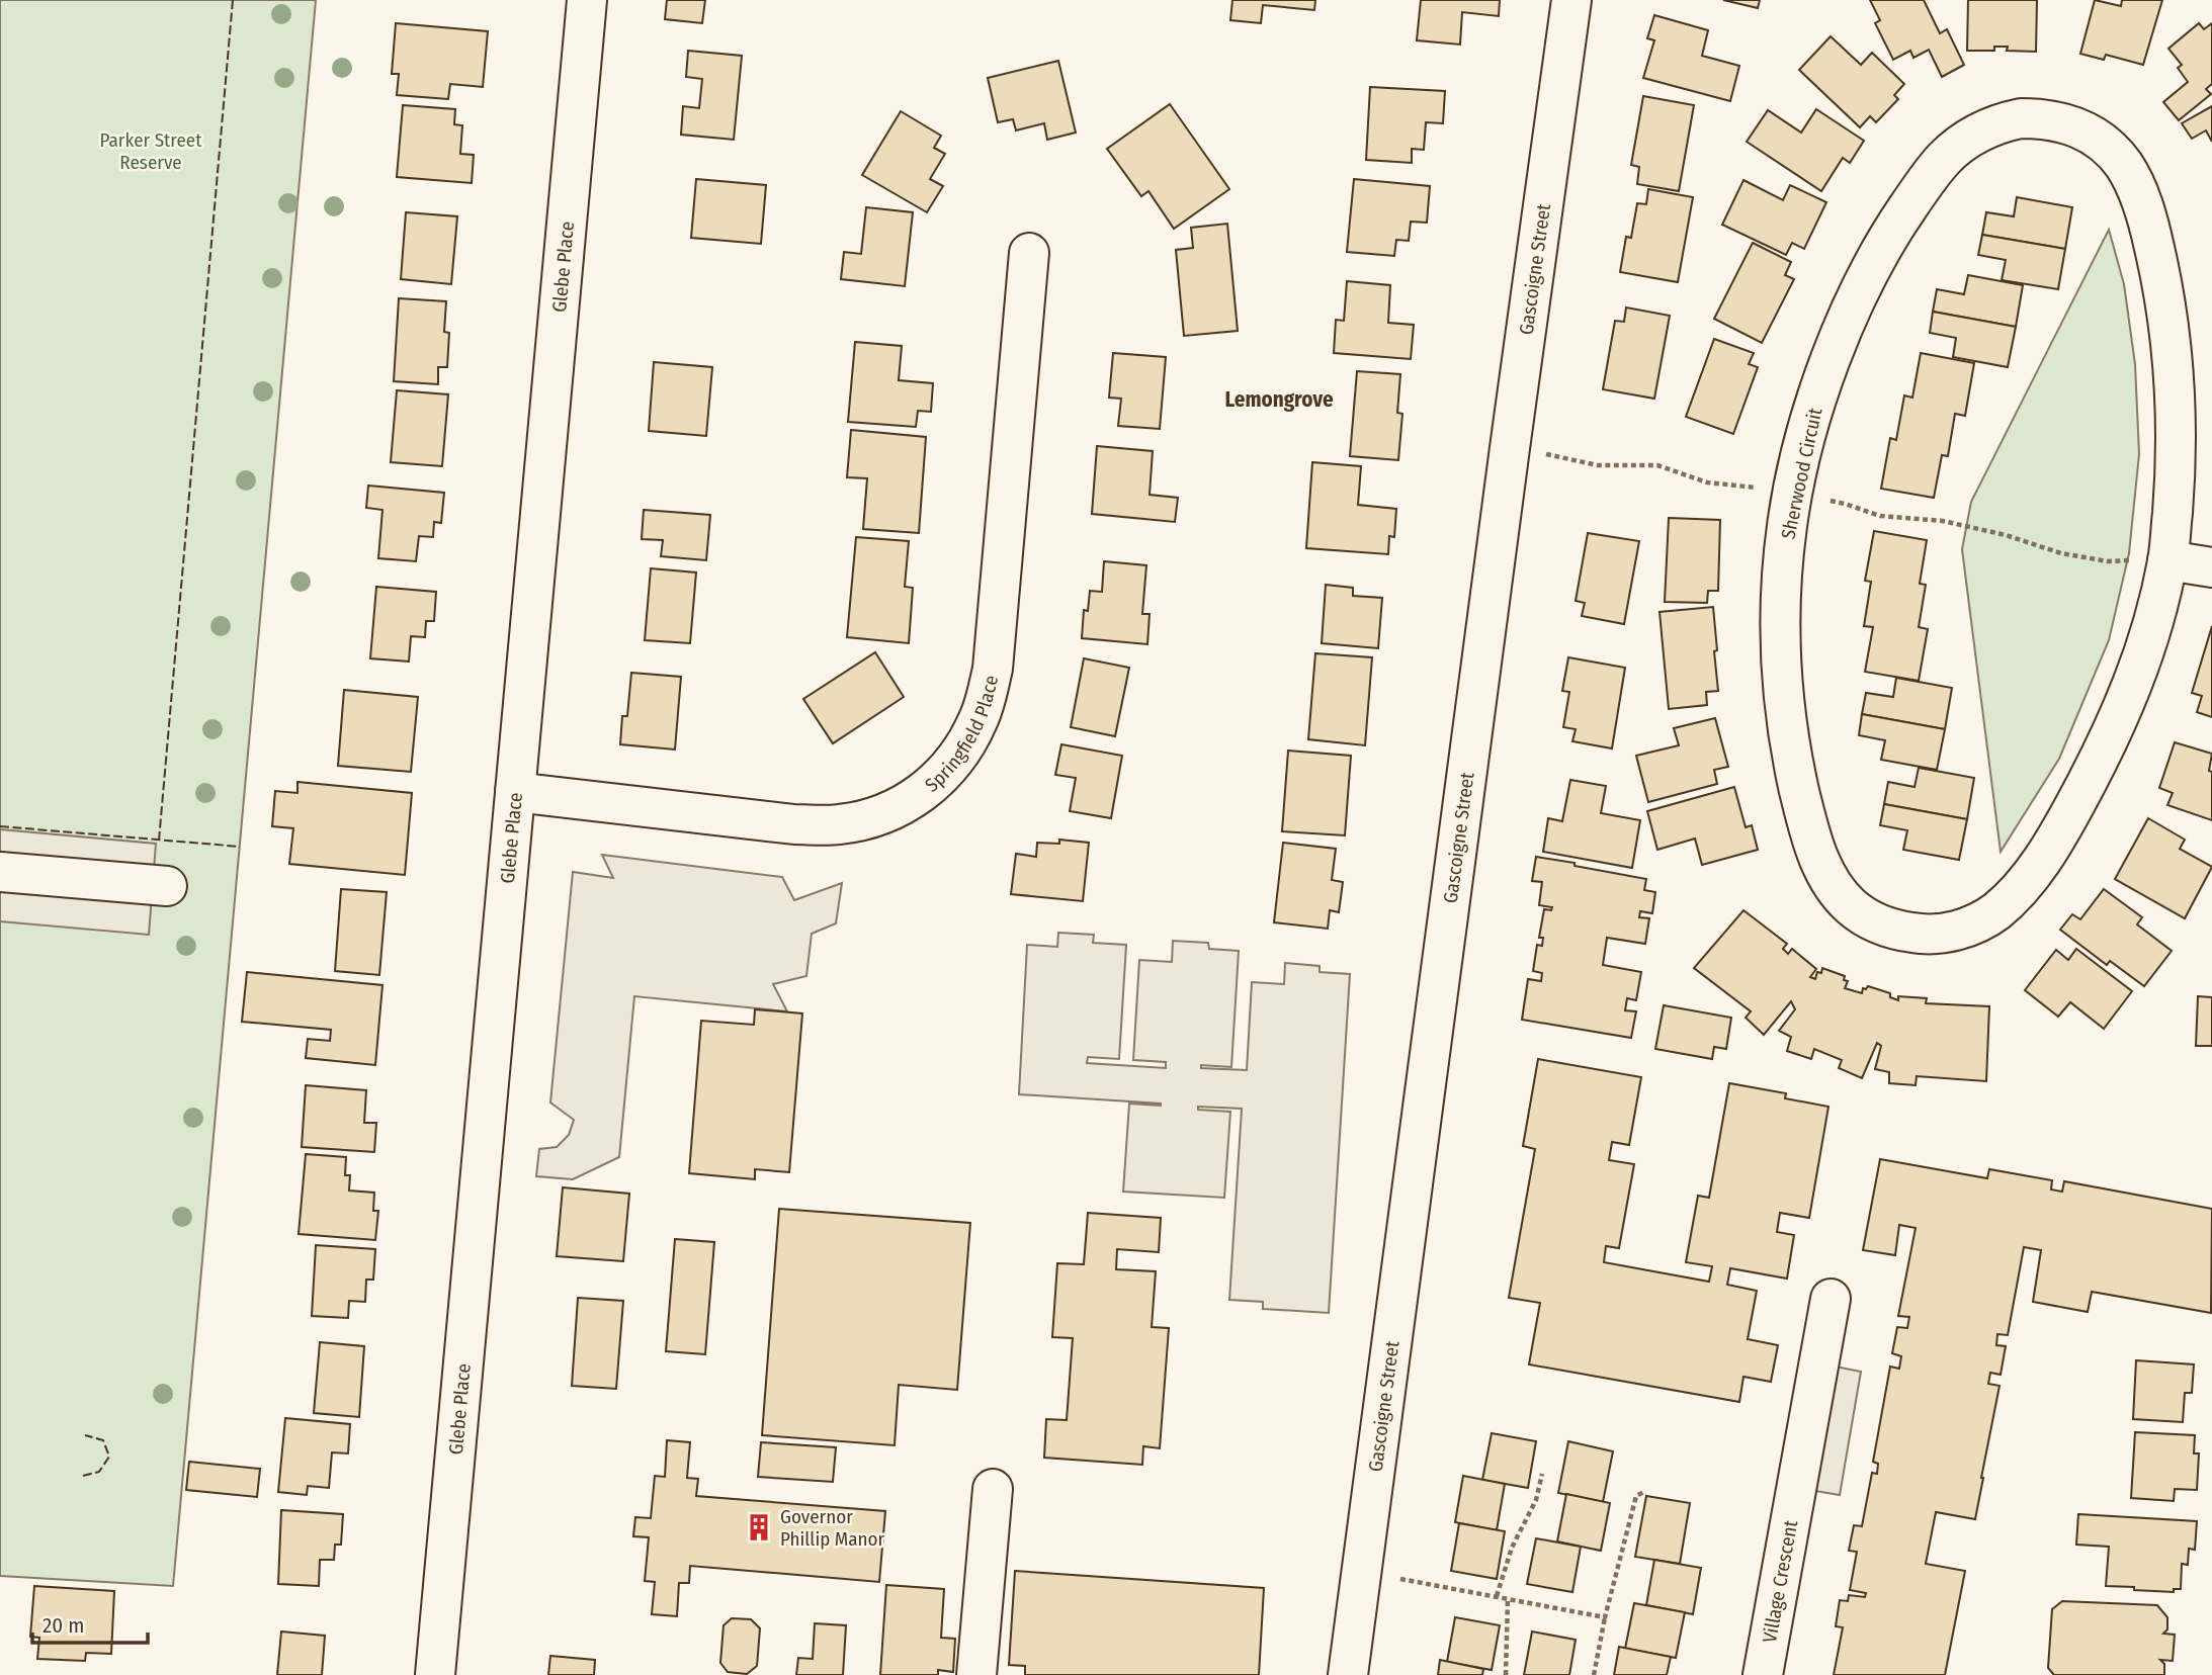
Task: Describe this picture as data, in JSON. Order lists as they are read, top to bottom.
{
  "streets": {
    "street": [
      "Glebe Place",
      "Gascoigne Street",
      "Sherwood Circuit",
      "Springfield Place",
      "Village Crescent"
    ]
  },
  "crossings": [
    ["Glebe Place", "Springfield Place"]
  ],
  "districts": ["Lemongrove"],
  "parks": ["Parker Street Reserve"],
  "places": {
    "building": ["Governor Phillip Manor"]
  },
  "scale_bar": "20 m"
}
